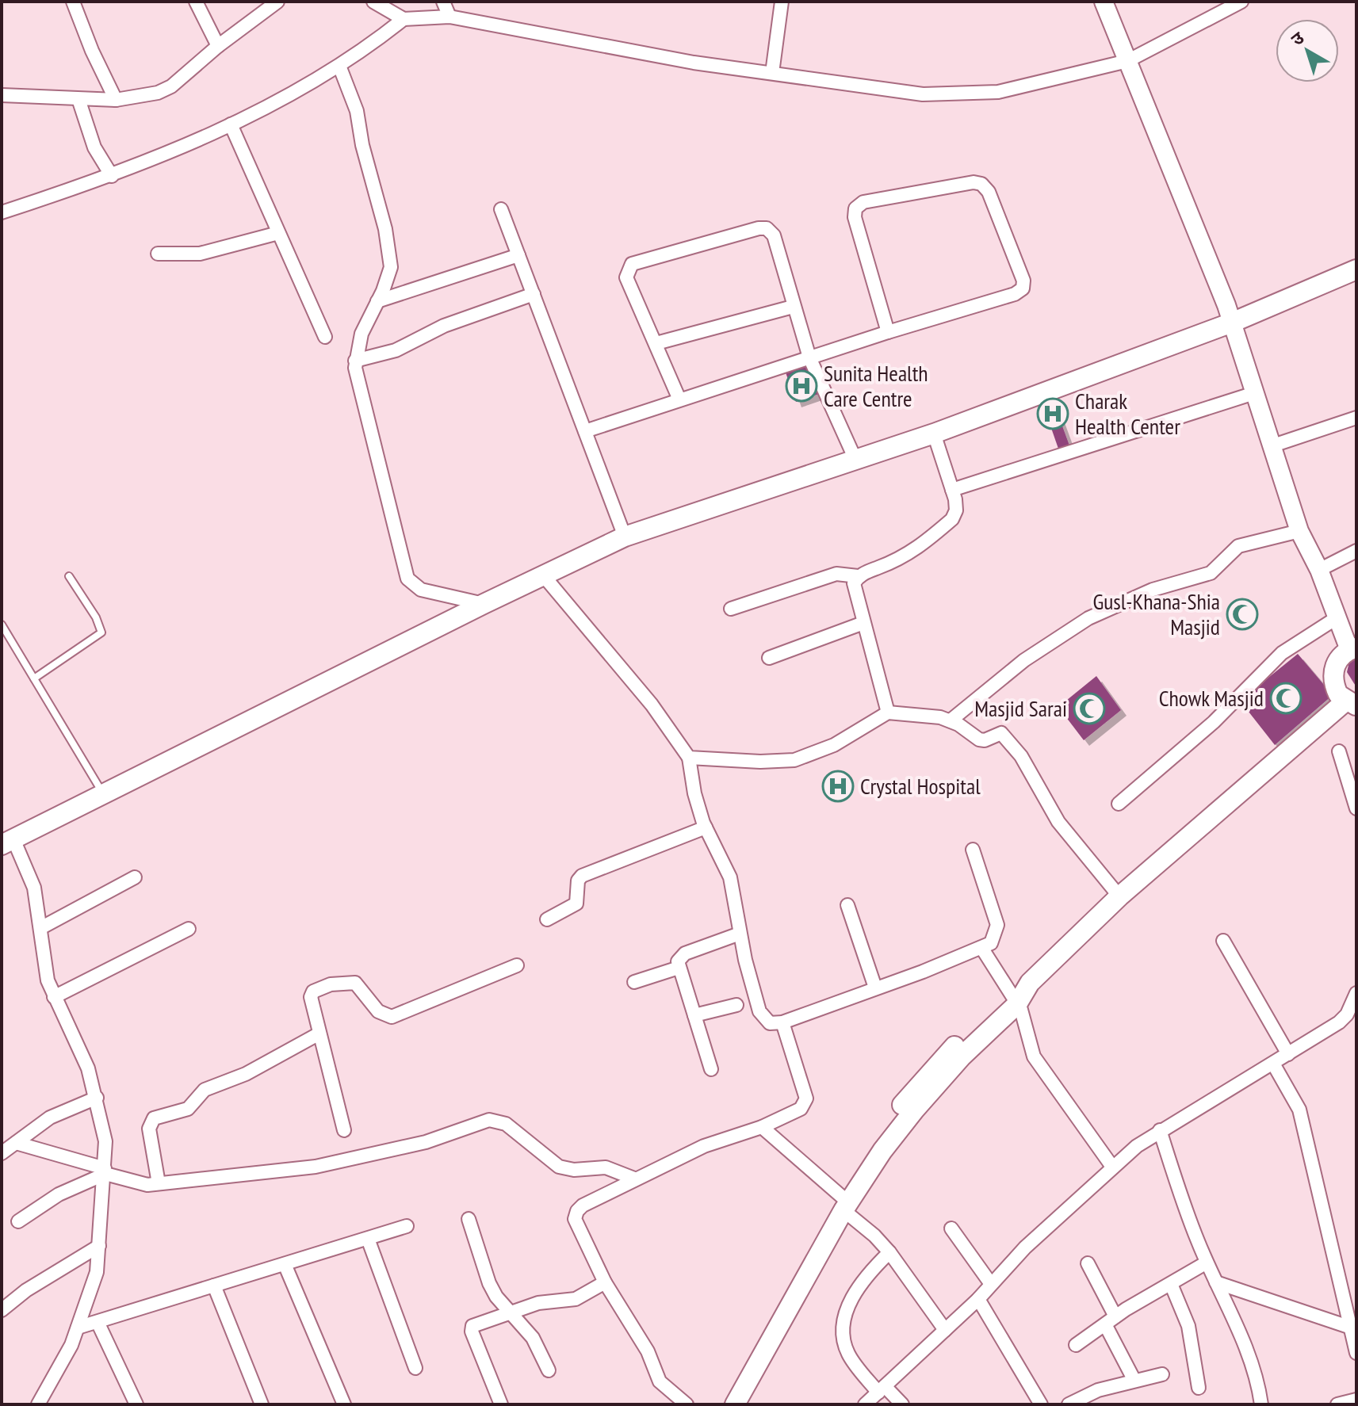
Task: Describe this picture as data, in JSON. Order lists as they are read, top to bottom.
{
  "places": {
    "hospital": ["Sunita Health Care Centre", "Charak Health Center", "Crystal Hospital"],
    "mosque": ["Gusl-Khana-Shia Masjid", "Chowk Masjid", "Masjid Sarai"]
  },
  "north": "top left"
}
